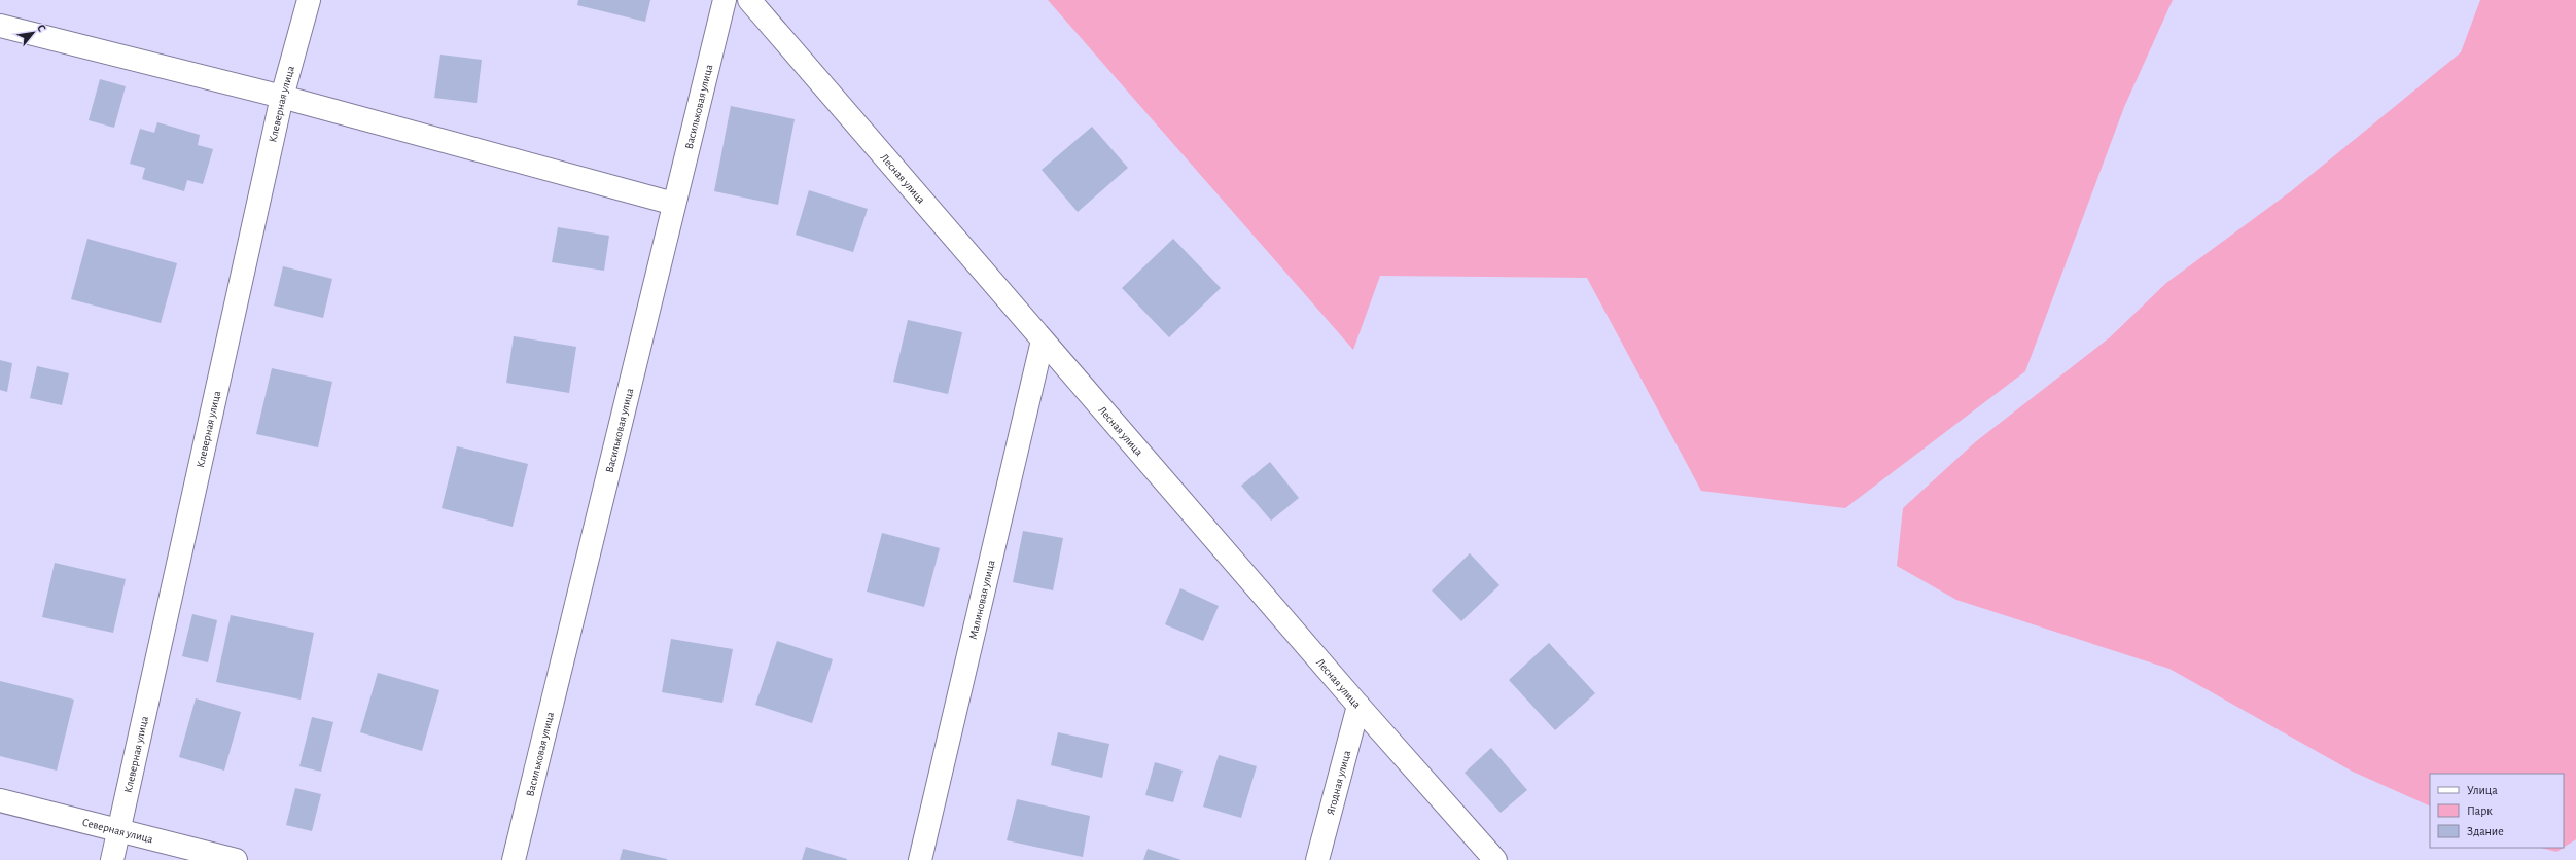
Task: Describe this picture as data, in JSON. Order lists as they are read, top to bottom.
{
  "streets": {
    "street": [
      "Клеверная улица",
      "Васильковая улица",
      "Лесная улица",
      "Малиновая улица",
      "Ягодная улица",
      "Северная улица"
    ]
  },
  "crossings": [
    ["Клеверная улица", "Северная улица"],
    ["Лесная улица", "Малиновая улица"],
    ["Лесная улица", "Ягодная улица"]
  ],
  "legend": ["Улица", "Парк", "Здание"],
  "north": "top right"
}
